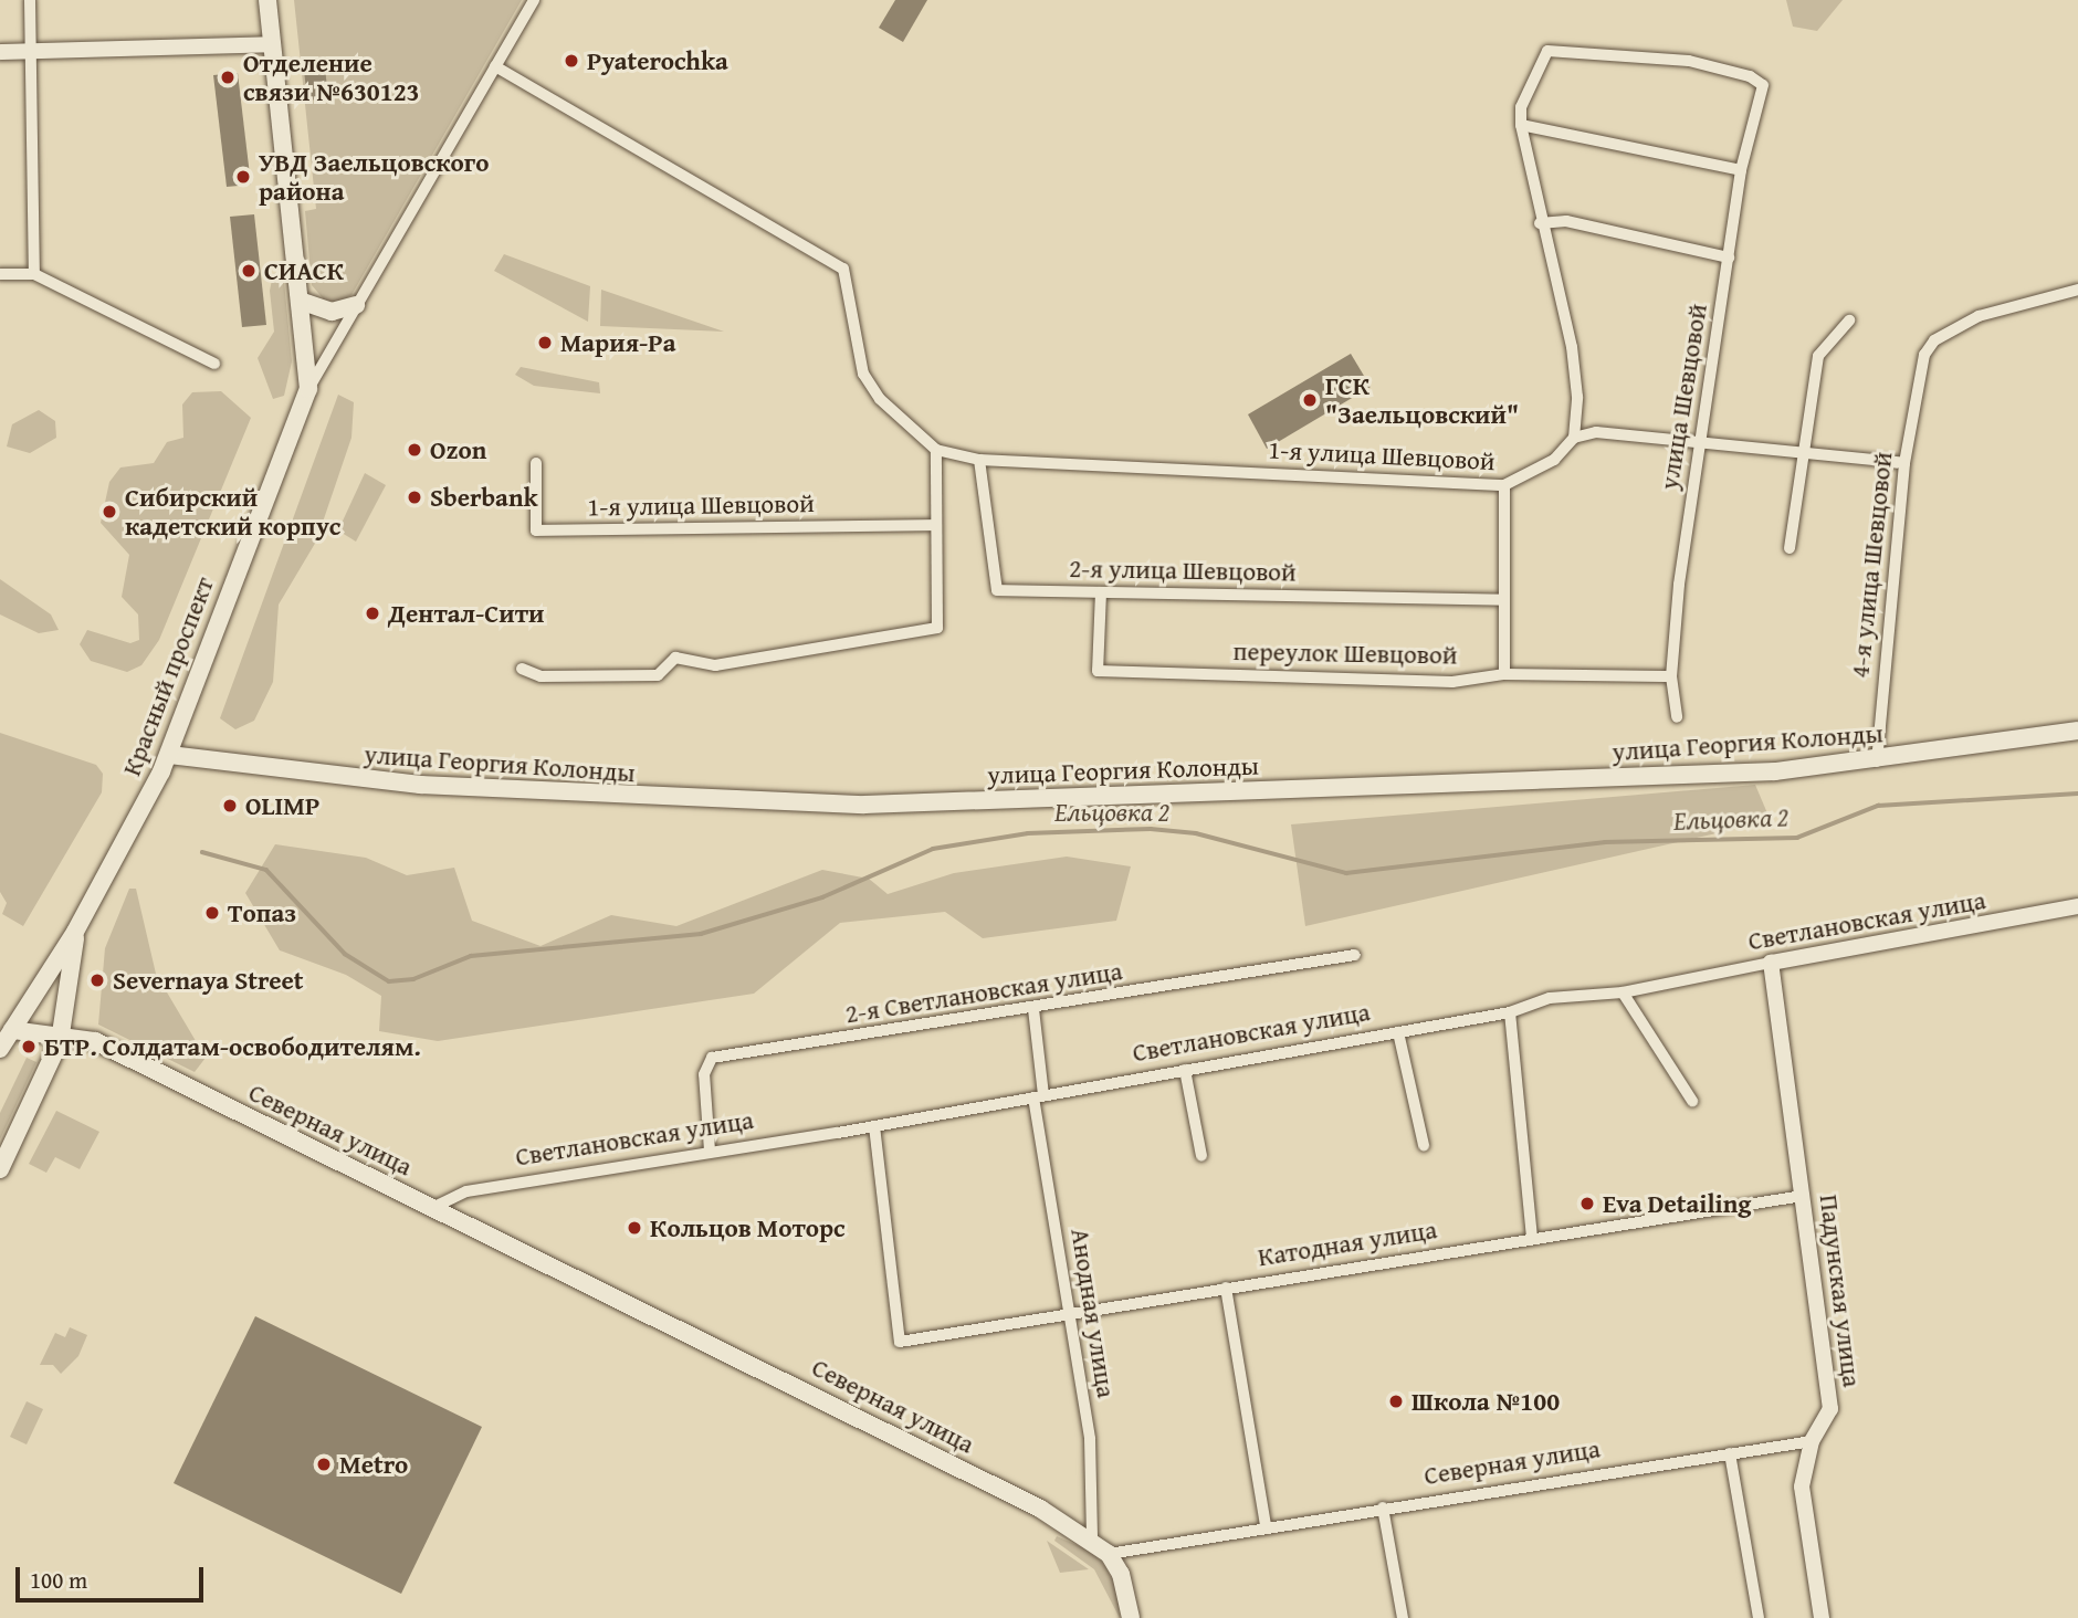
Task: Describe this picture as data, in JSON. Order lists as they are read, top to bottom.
{
  "streets": {
    "main road": ["Красный проспект", "улица Георгия Колонды", "Северная улица"],
    "street": [
      "улица Шевцовой",
      "1-я улица Шевцовой",
      "4-я улица Шевцовой",
      "2-я улица Шевцовой",
      "переулок Шевцовой",
      "Светлановская улица",
      "2-я Светлановская улица",
      "Катодная улица",
      "Падунская улица",
      "Анодная улица"
    ]
  },
  "crossings": [
    ["улица Шевцовой", "переулок Шевцовой"],
    ["1-я улица Шевцовой", "2-я улица Шевцовой"],
    ["4-я улица Шевцовой", "улица Георгия Колонды"],
    ["2-я улица Шевцовой", "переулок Шевцовой"],
    ["Красный проспект", "улица Георгия Колонды"],
    ["Красный проспект", "Северная улица"],
    ["Светлановская улица", "2-я Светлановская улица"],
    ["Светлановская улица", "Северная улица"],
    ["Светлановская улица", "Катодная улица"],
    ["Светлановская улица", "Падунская улица"],
    ["Светлановская улица", "Анодная улица"],
    ["2-я Светлановская улица", "Анодная улица"],
    ["Северная улица", "Падунская улица"],
    ["Северная улица", "Анодная улица"],
    ["Катодная улица", "Падунская улица"],
    ["Катодная улица", "Анодная улица"]
  ],
  "water": ["Ельцовка 2"],
  "places": [
    "Pyaterochka",
    "Отделение связи №630123",
    "УВД Заельцовского района",
    "СИАСК",
    "Мария-Ра",
    "ГСК \"Заельцовский\"",
    "Ozon",
    "Sberbank",
    "Сибирский кадетский корпус",
    "Дентал-Сити",
    "OLIMP",
    "Топаз",
    "Severnaya Street",
    "БТР. Солдатам-освободителям.",
    "Eva Detailing",
    "Кольцов Моторс",
    "Школа №100",
    "Metro"
  ],
  "scale_bar": "100 m"
}
